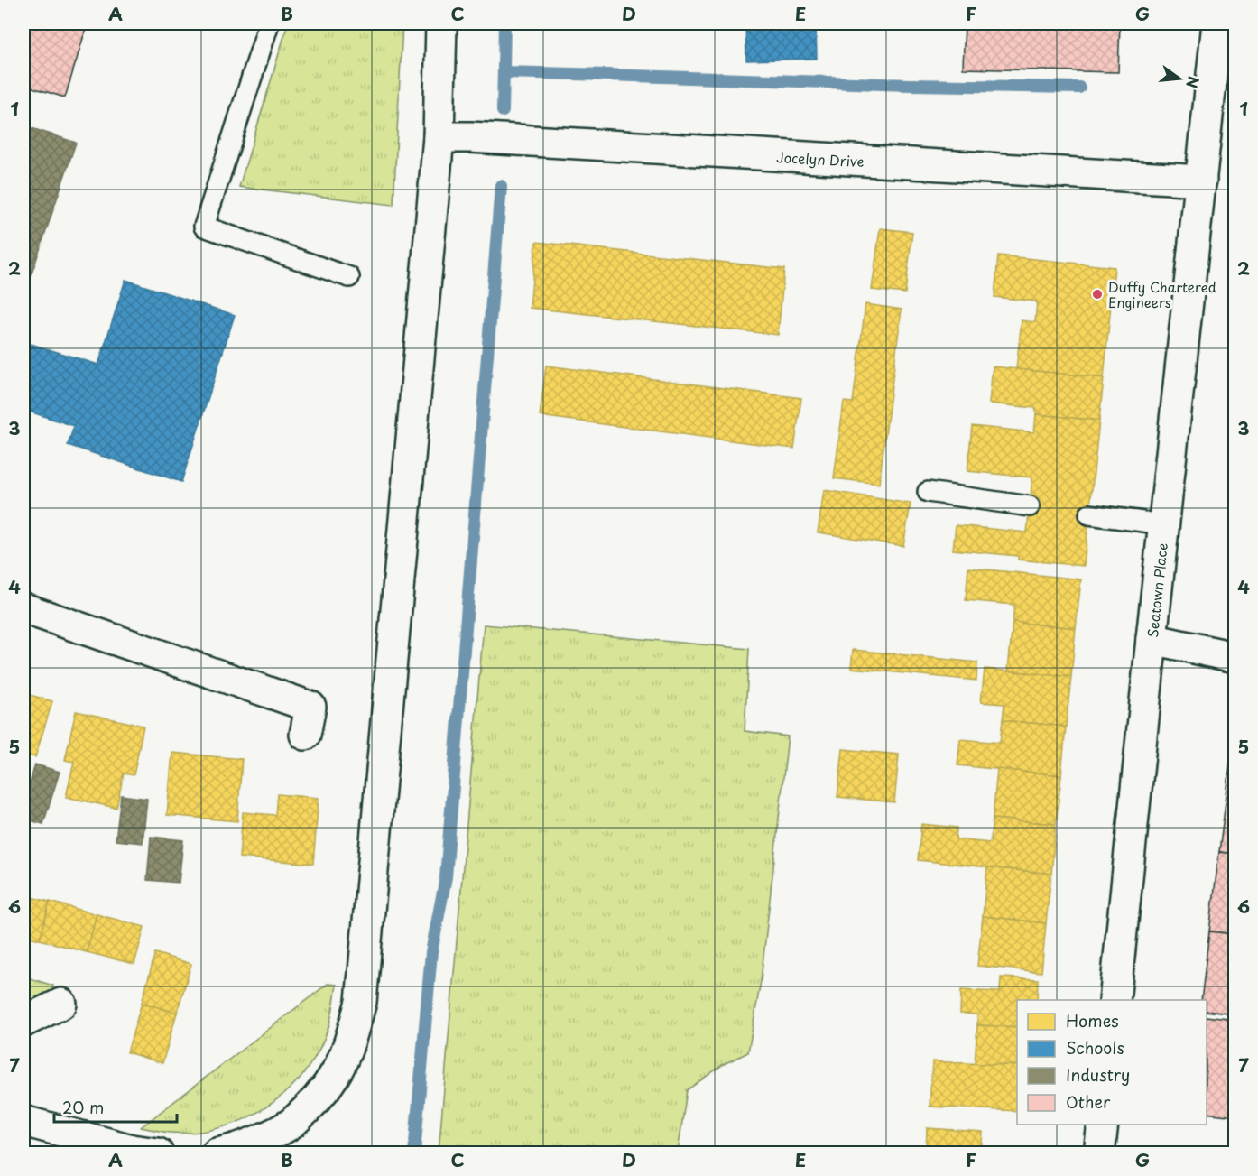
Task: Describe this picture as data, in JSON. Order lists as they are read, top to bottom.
{
  "streets": {
    "street": ["Jocelyn Drive", "Seatown Place"]
  },
  "crossings": [
    ["Jocelyn Drive", "Seatown Place"]
  ],
  "places": ["Duffy Chartered Engineers"],
  "legend": [
    "Homes",
    "Schools",
    "Industry",
    "Other"
  ],
  "scale_bar": "20 m",
  "north": "right",
  "grid": {
    "columns": [
      "A",
      "B",
      "C",
      "D",
      "E",
      "F",
      "G"
    ],
    "rows": [
      "1",
      "2",
      "3",
      "4",
      "5",
      "6",
      "7"
    ]
  }
}
